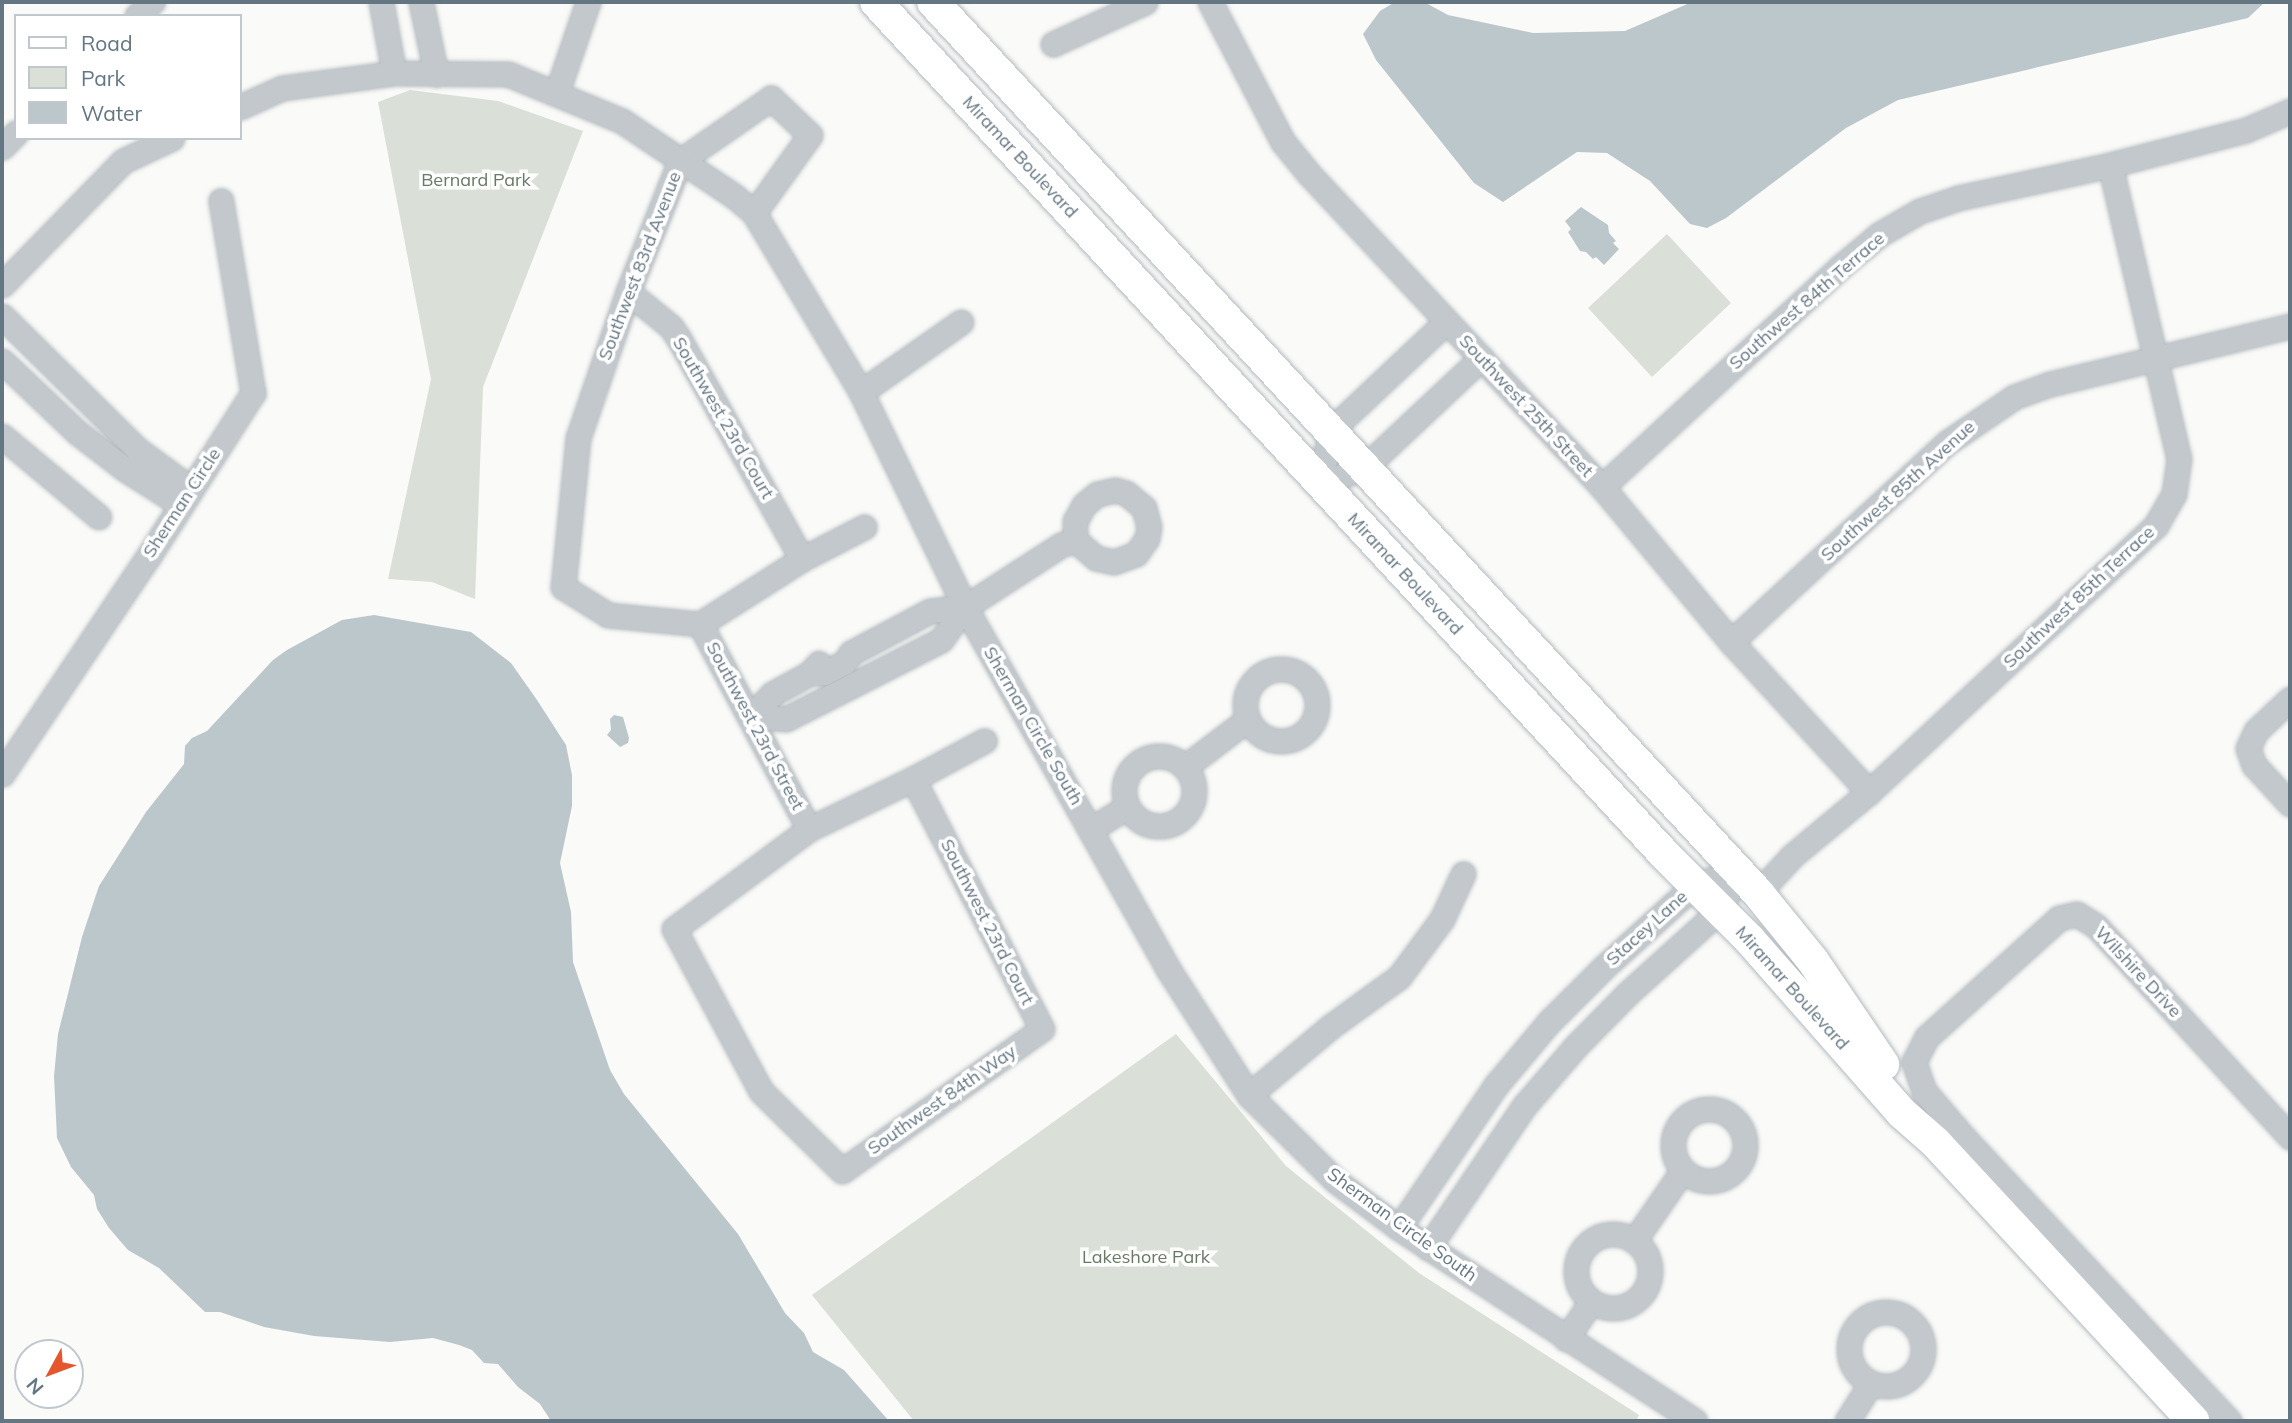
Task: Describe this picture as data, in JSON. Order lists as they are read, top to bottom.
{
  "streets": {
    "street": [
      "Miramar Boulevard",
      "Southwest 83rd Avenue",
      "Southwest 84th Terrace",
      "Southwest 25th Street",
      "Southwest 23rd Court",
      "Southwest 85th Avenue",
      "Sherman Circle",
      "Southwest 85th Terrace",
      "Southwest 23rd Street",
      "Sherman Circle South",
      "Stacey Lane",
      "Wilshire Drive",
      "Southwest 84th Way"
    ]
  },
  "crossings": [
    ["Miramar Boulevard", "Southwest 85th Terrace"],
    ["Miramar Boulevard", "Stacey Lane"],
    ["Southwest 83rd Avenue", "Southwest 23rd Court"],
    ["Southwest 83rd Avenue", "Southwest 23rd Street"],
    ["Southwest 83rd Avenue", "Sherman Circle South"],
    ["Southwest 84th Terrace", "Southwest 25th Street"],
    ["Southwest 84th Terrace", "Southwest 85th Terrace"],
    ["Southwest 25th Street", "Southwest 85th Avenue"],
    ["Southwest 25th Street", "Southwest 85th Terrace"],
    ["Southwest 23rd Court", "Southwest 84th Way"],
    ["Southwest 85th Avenue", "Southwest 85th Terrace"],
    ["Southwest 85th Terrace", "Stacey Lane"],
    ["Southwest 23rd Street", "Southwest 84th Way"],
    ["Sherman Circle South", "Stacey Lane"]
  ],
  "parks": ["Bernard Park", "Lakeshore Park"],
  "legend": ["Road", "Park", "Water"],
  "north": "bottom left"
}
